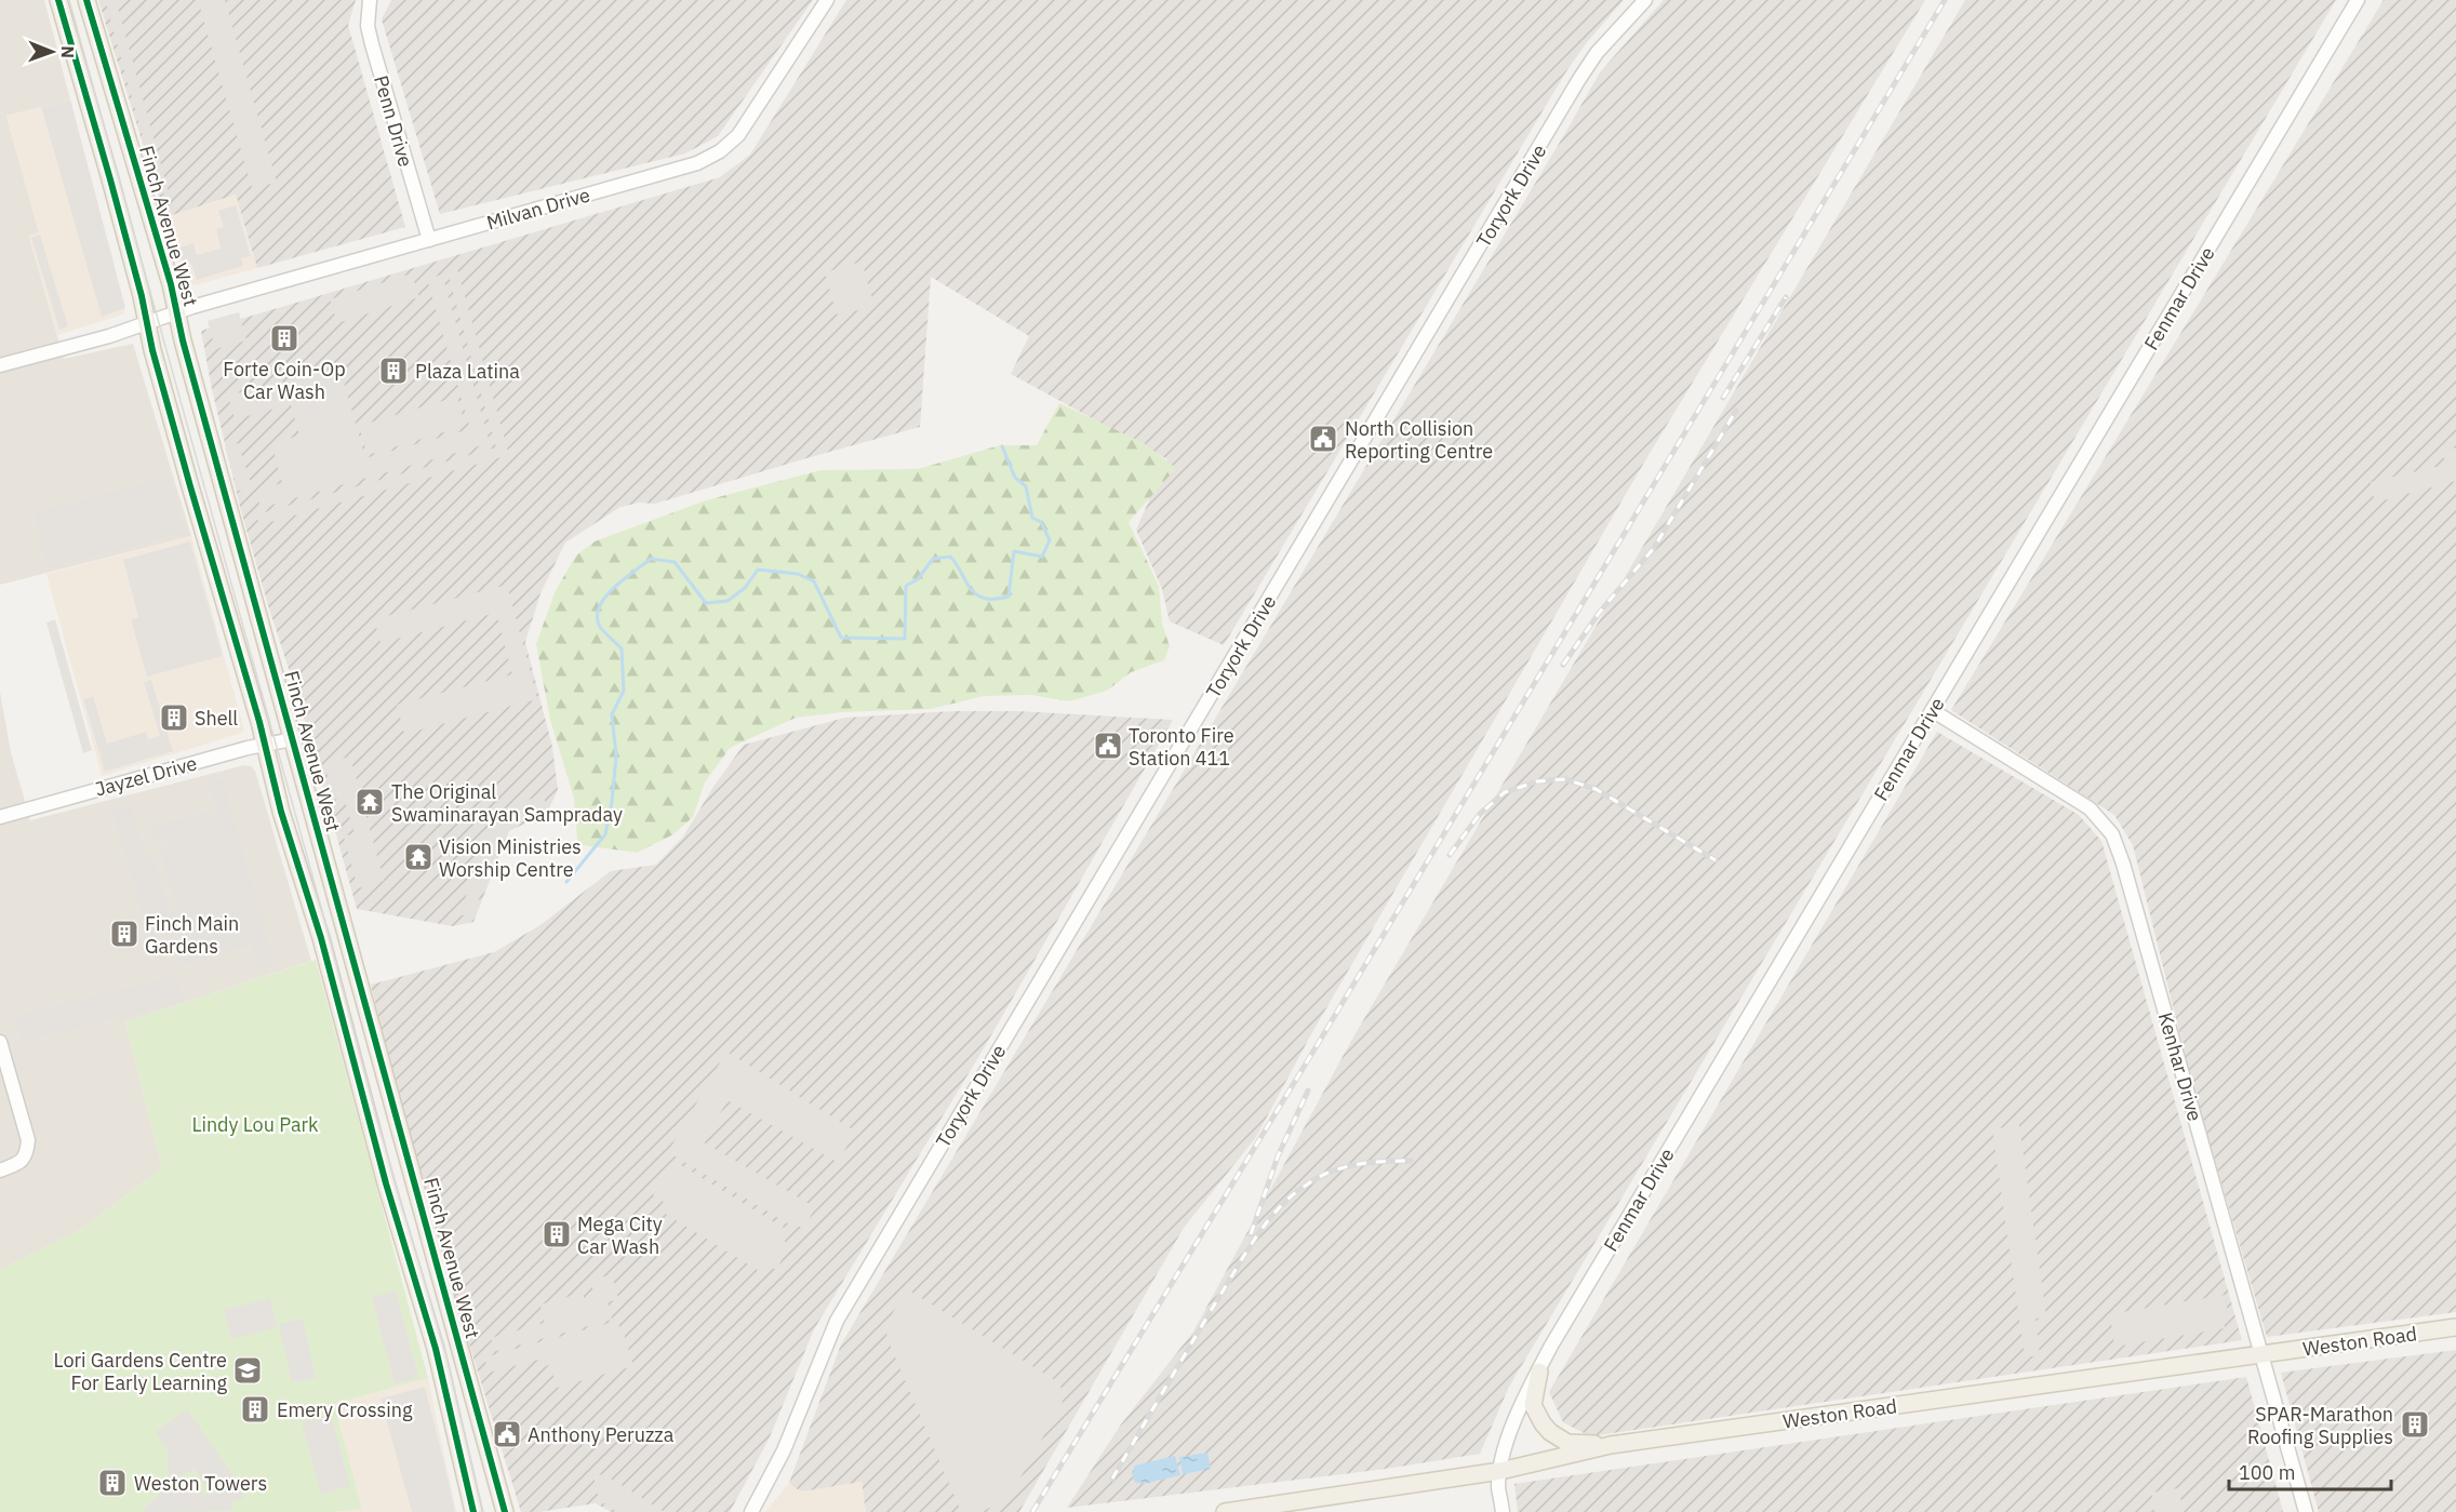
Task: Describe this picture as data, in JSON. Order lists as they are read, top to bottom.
{
  "streets": {
    "main road": ["Finch Avenue West", "Weston Road"],
    "street": [
      "Penn Drive",
      "Toryork Drive",
      "Milvan Drive",
      "Fenmar Drive",
      "Jayzel Drive",
      "Kenhar Drive"
    ]
  },
  "crossings": [
    ["Penn Drive", "Milvan Drive"],
    ["Milvan Drive", "Finch Avenue West"],
    ["Finch Avenue West", "Jayzel Drive"],
    ["Fenmar Drive", "Kenhar Drive"],
    ["Fenmar Drive", "Weston Road"],
    ["Kenhar Drive", "Weston Road"]
  ],
  "parks": ["Lindy Lou Park"],
  "places": {
    "building": [
      "Forte Coin-Op Car Wash",
      "Plaza Latina",
      "Shell",
      "Finch Main Gardens",
      "Mega City Car Wash",
      "Emery Crossing",
      "SPAR-Marathon Roofing Supplies",
      "Weston Towers"
    ],
    "public building": ["North Collision Reporting Centre", "Toronto Fire Station 411", "Anthony Peruzza"],
    "temple": ["The Original Swaminarayan Sampraday", "Vision Ministries Worship Centre"],
    "school or university": ["Lori Gardens Centre For Early Learning"]
  },
  "scale_bar": "100 m",
  "north": "right"
}
